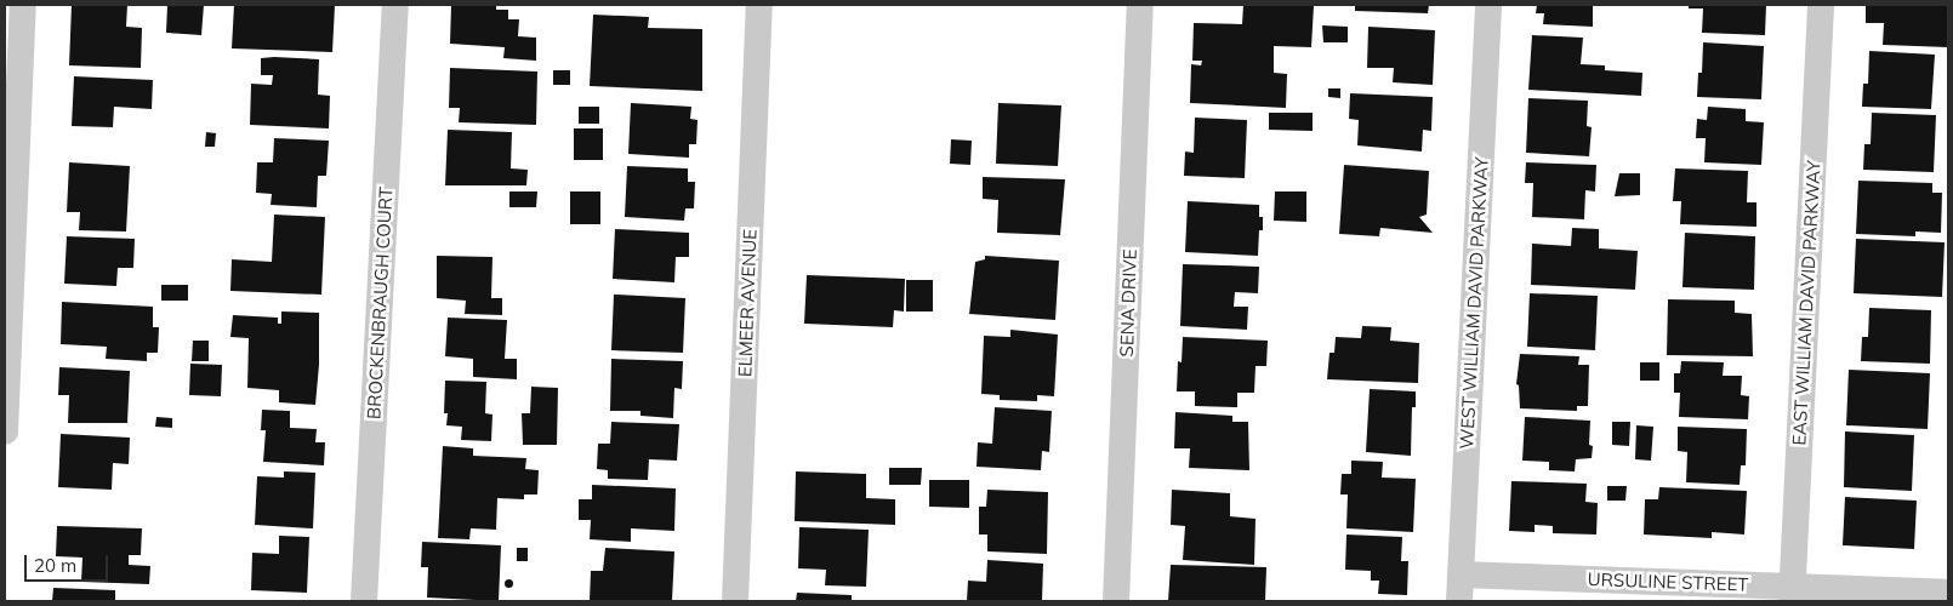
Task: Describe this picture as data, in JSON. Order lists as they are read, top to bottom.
{
  "streets": {
    "street": [
      "BROCKENBRAUGH COURT",
      "ELMEER AVENUE",
      "SENA DRIVE",
      "WEST WILLIAM DAVID PARKWAY",
      "EAST WILLIAM DAVID PARKWAY",
      "URSULINE STREET"
    ]
  },
  "crossings": [
    ["WEST WILLIAM DAVID PARKWAY", "URSULINE STREET"],
    ["EAST WILLIAM DAVID PARKWAY", "URSULINE STREET"]
  ],
  "scale_bar": "20 m"
}
